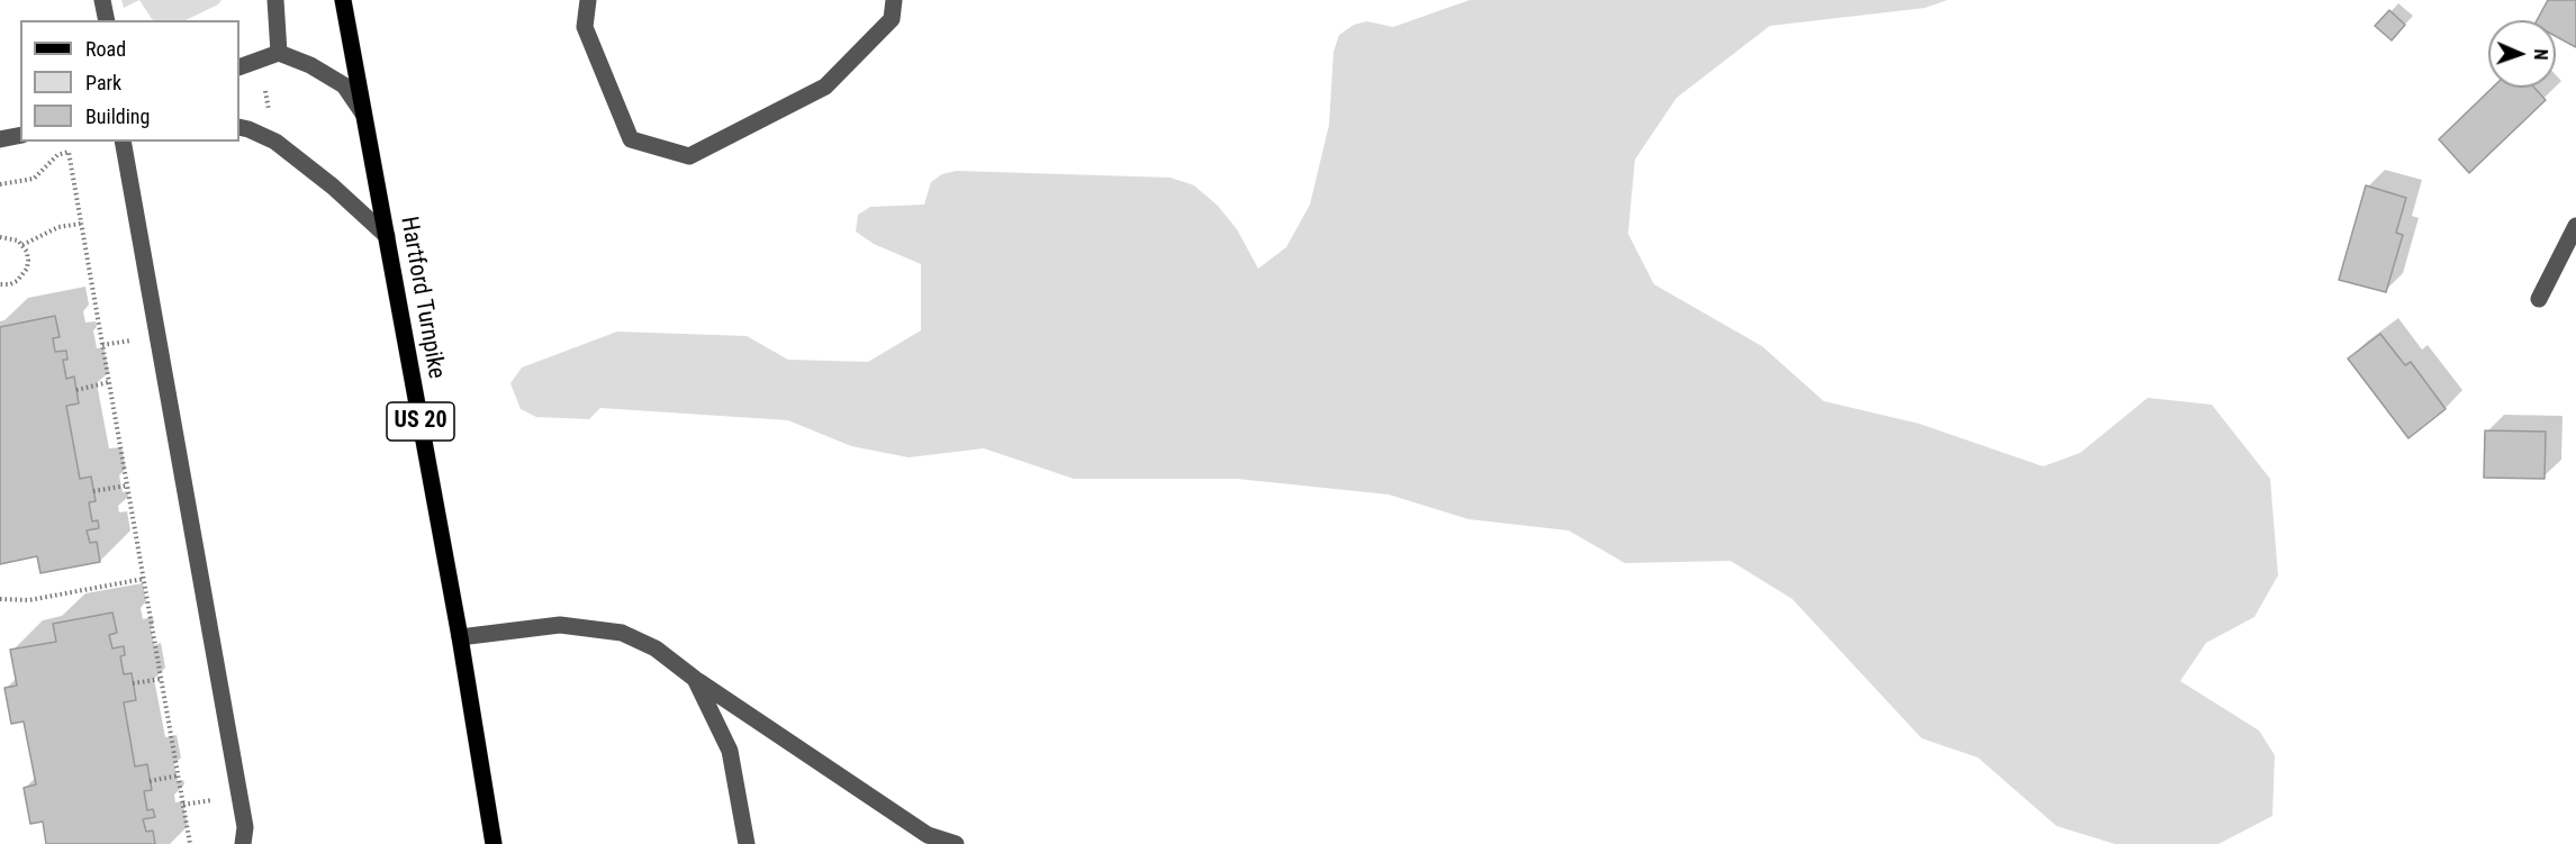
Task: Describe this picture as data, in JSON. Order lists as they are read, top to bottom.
{
  "streets": {
    "main road": ["Hartford Turnpike", "US 20"]
  },
  "legend": ["Road", "Park", "Building"],
  "north": "right"
}
